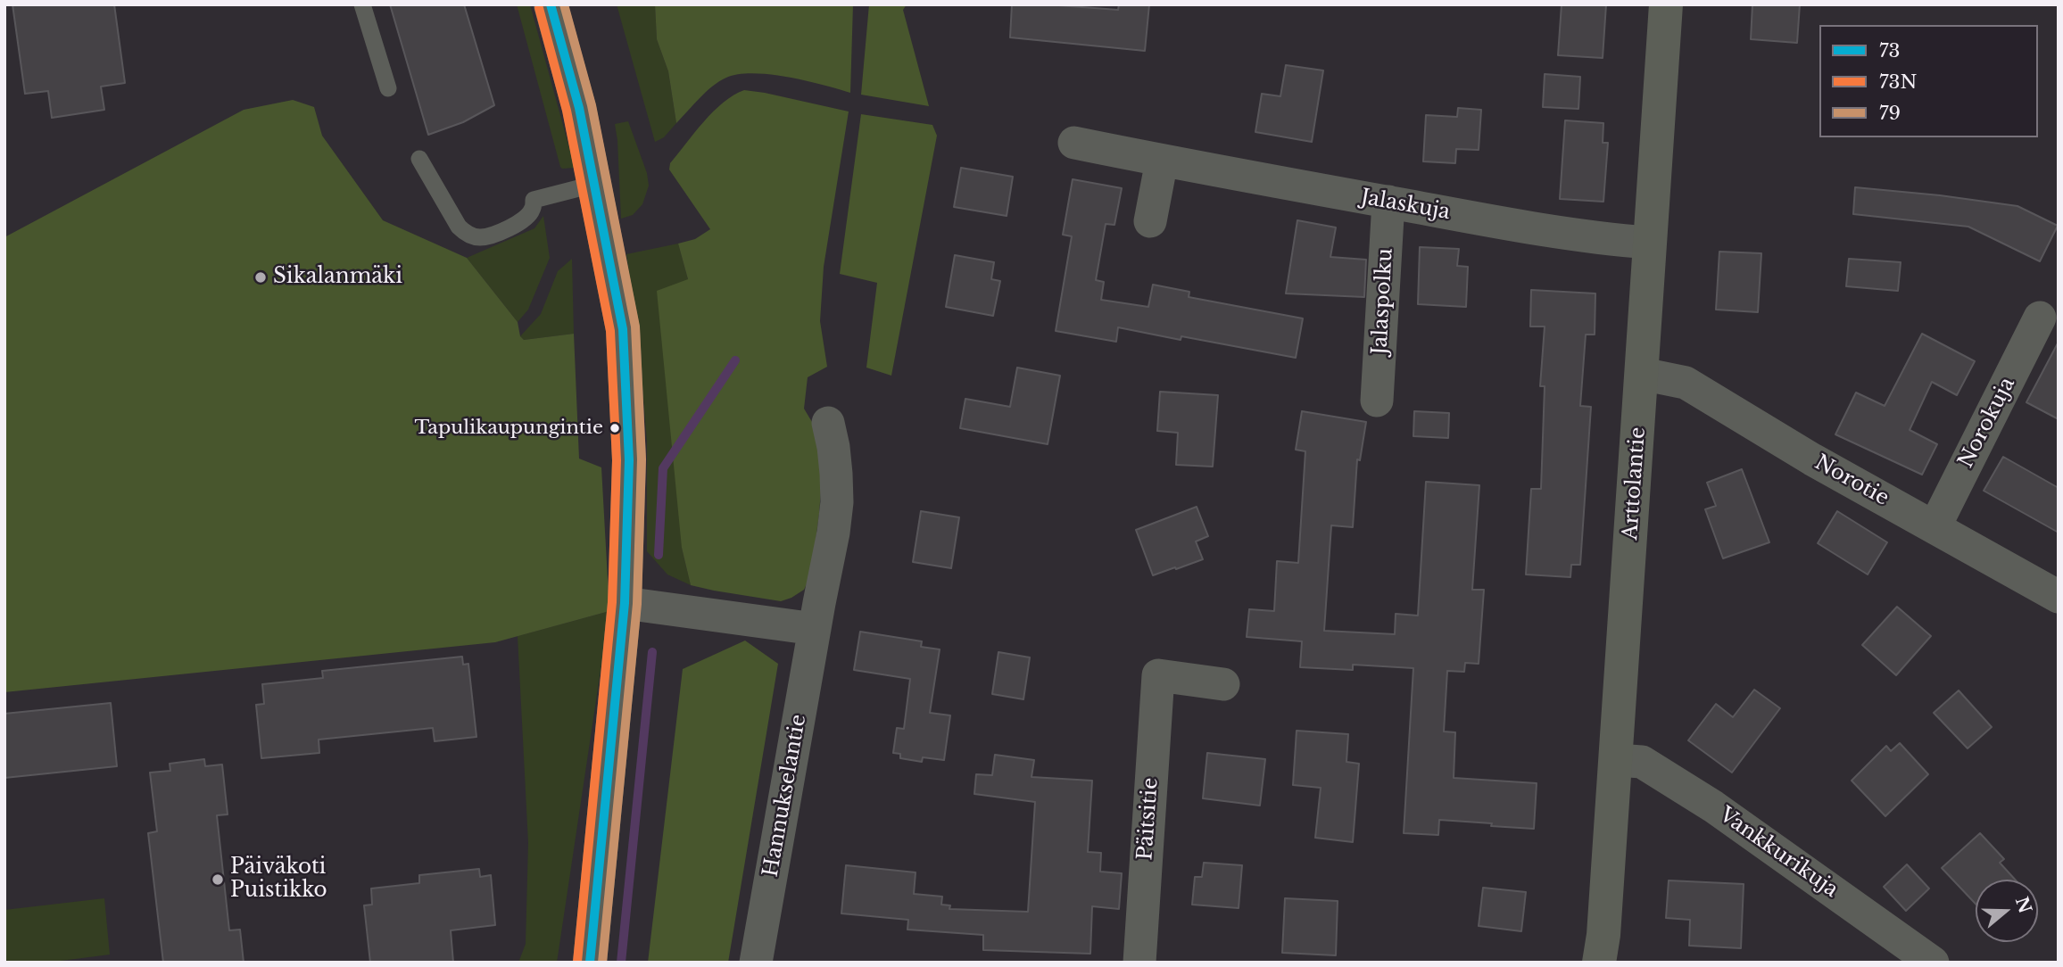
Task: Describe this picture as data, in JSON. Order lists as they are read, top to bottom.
{
  "streets": {
    "main road": ["Arttolantie"],
    "street": [
      "Jalaskuja",
      "Jalaspolku",
      "Norokuja",
      "Norotie",
      "Hannukselantie",
      "Päitsitie",
      "Vankkurikuja"
    ]
  },
  "crossings": [
    ["Jalaskuja", "Jalaspolku"],
    ["Jalaskuja", "Arttolantie"],
    ["Norokuja", "Norotie"],
    ["Norotie", "Arttolantie"],
    ["Arttolantie", "Vankkurikuja"]
  ],
  "places": ["Sikalanmäki", "Tapulikaupungintie", "Päiväkoti Puistikko"],
  "lines": ["transit line 73", "transit line 79", "transit line 73N"],
  "legend": ["73", "73N", "79"],
  "north": "right"
}
